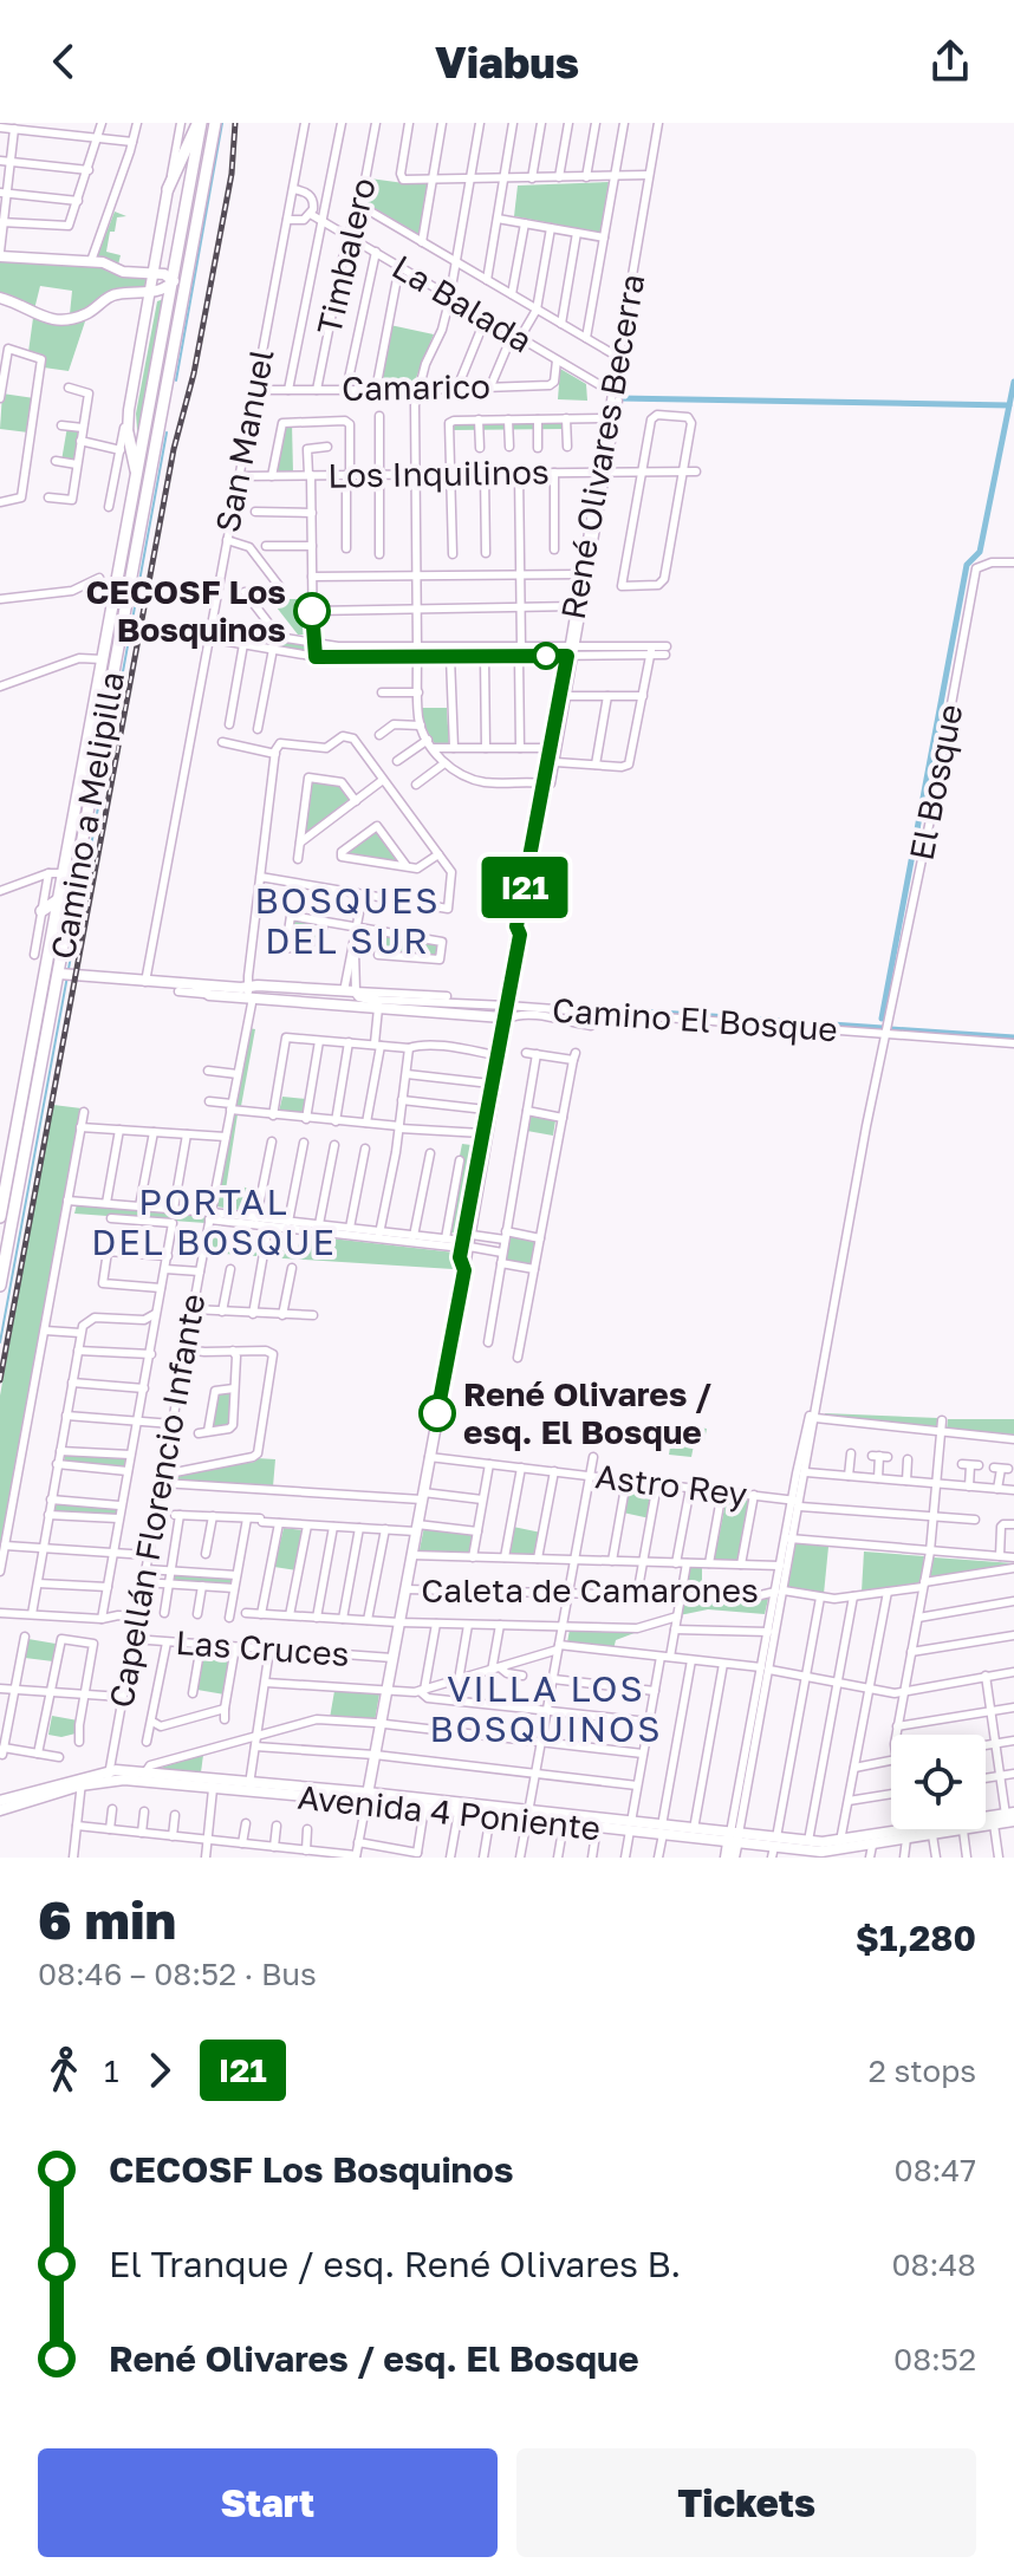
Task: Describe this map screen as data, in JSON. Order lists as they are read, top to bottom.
{
  "streets": {
    "main road": ["Camino a Melipilla"],
    "street": [
      "Timbalero",
      "La Balada",
      "Camarico",
      "San Manuel",
      "René Olivares Becerra",
      "Los Inquilinos",
      "El Bosque",
      "Camino El Bosque",
      "Astro Rey",
      "Capellán Florencio Infante",
      "Caleta de Camarones",
      "Las Cruces",
      "Avenida 4 Poniente"
    ]
  },
  "crossings": [
    ["Timbalero", "La Balada"],
    ["Timbalero", "Camarico"],
    ["La Balada", "Camarico"],
    ["La Balada", "San Manuel"],
    ["La Balada", "René Olivares Becerra"],
    ["Camarico", "San Manuel"],
    ["San Manuel", "Los Inquilinos"],
    ["San Manuel", "Camino El Bosque"],
    ["René Olivares Becerra", "Los Inquilinos"],
    ["René Olivares Becerra", "Camino El Bosque"],
    ["René Olivares Becerra", "Astro Rey"],
    ["René Olivares Becerra", "Caleta de Camarones"],
    ["René Olivares Becerra", "Las Cruces"],
    ["René Olivares Becerra", "Avenida 4 Poniente"],
    ["El Bosque", "Camino El Bosque"],
    ["Camino a Melipilla", "Camino El Bosque"],
    ["Camino El Bosque", "Capellán Florencio Infante"],
    ["Capellán Florencio Infante", "Las Cruces"],
    ["Capellán Florencio Infante", "Avenida 4 Poniente"]
  ],
  "districts": ["BOSQUES DEL SUR", "PORTAL DEL BOSQUE", "VILLA LOS BOSQUINOS"],
  "places": ["CECOSF Los Bosquinos", "René Olivares / esq. El Bosque"],
  "lines": ["bus line I21"],
  "page": {
    "header": "Viabus",
    "on_map": "I21",
    "heading": ["6 min", "08:46 – 08:52 · Bus", "$1,280"],
    "legs": ["1", "I21", "2 stops"],
    "list": [
      {
        "name": "CECOSF Los Bosquinos",
        "value": "08:47"
      },
      {
        "name": "El Tranque / esq. René Olivares B.",
        "value": "08:48"
      },
      {
        "name": "René Olivares / esq. El Bosque",
        "value": "08:52"
      }
    ],
    "buttons": ["Start", "Tickets"]
  }
}
